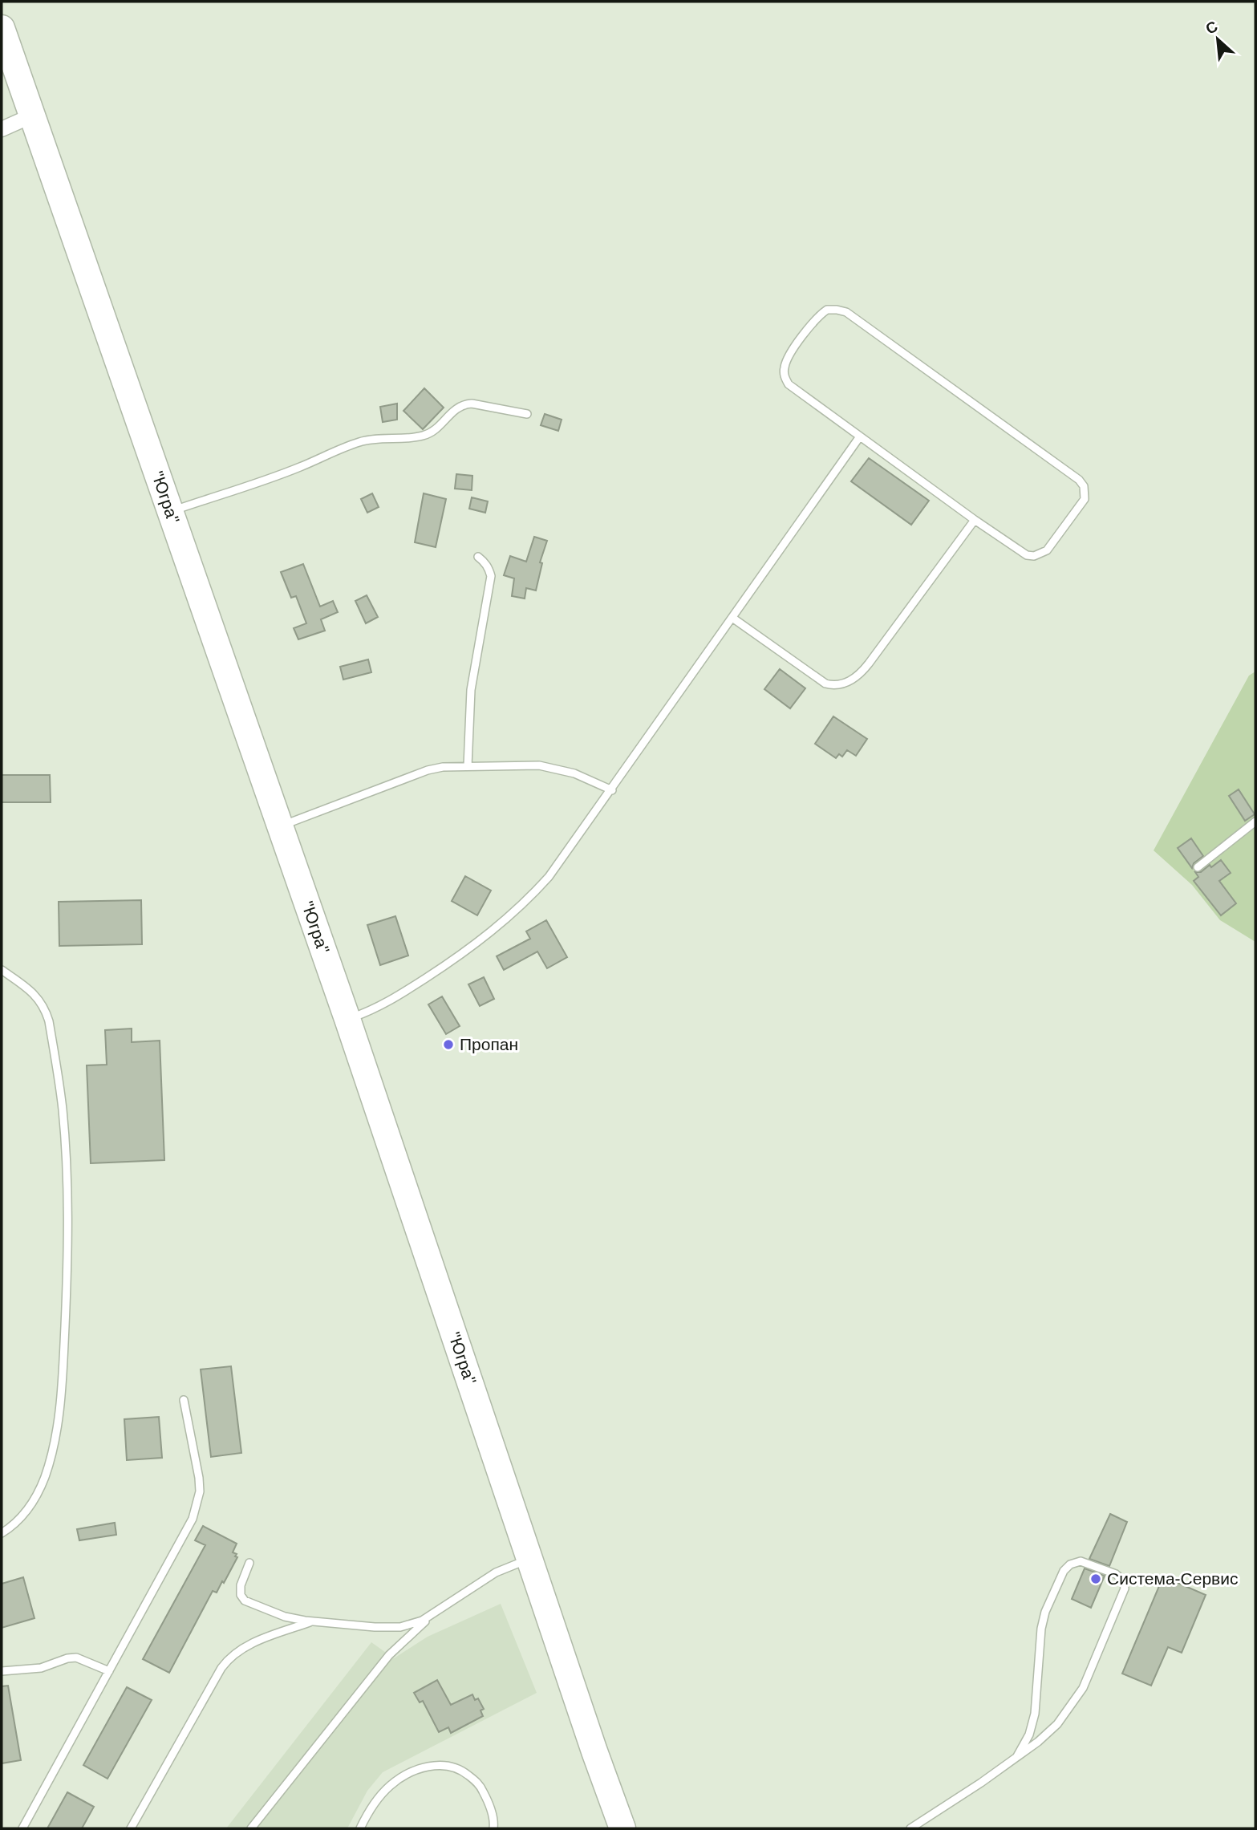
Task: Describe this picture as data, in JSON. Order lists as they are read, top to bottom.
{
  "streets": {
    "highway": ["\"Югра\""]
  },
  "places": ["Пропан", "Система-Сервис"],
  "north": "top left"
}
